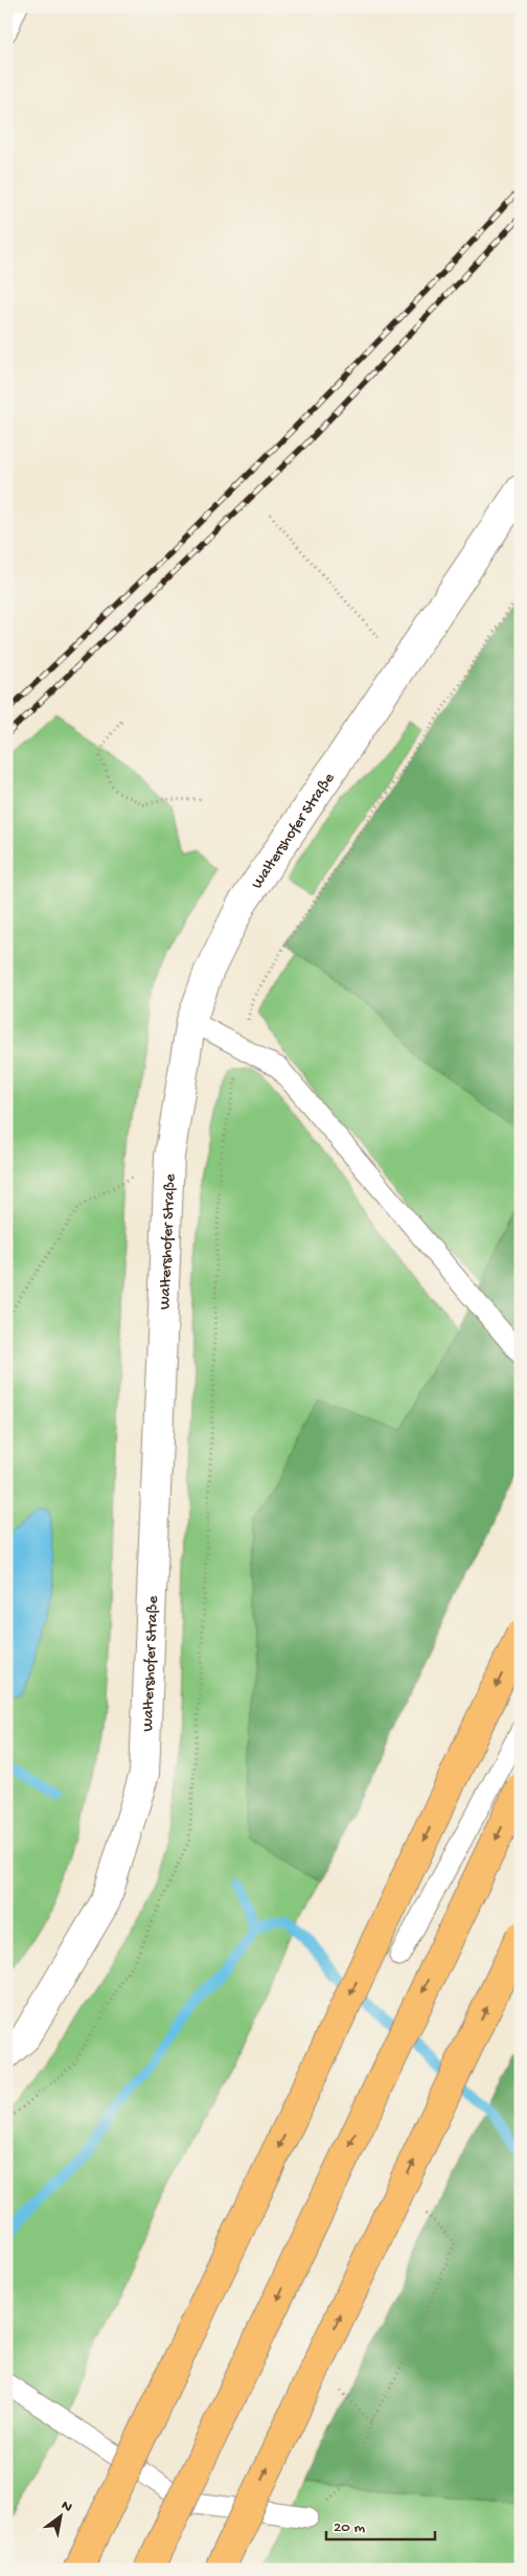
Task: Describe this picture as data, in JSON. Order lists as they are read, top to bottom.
{
  "streets": {
    "street": ["Waltershofer Straße"]
  },
  "scale_bar": "20 m",
  "north": "top right"
}
